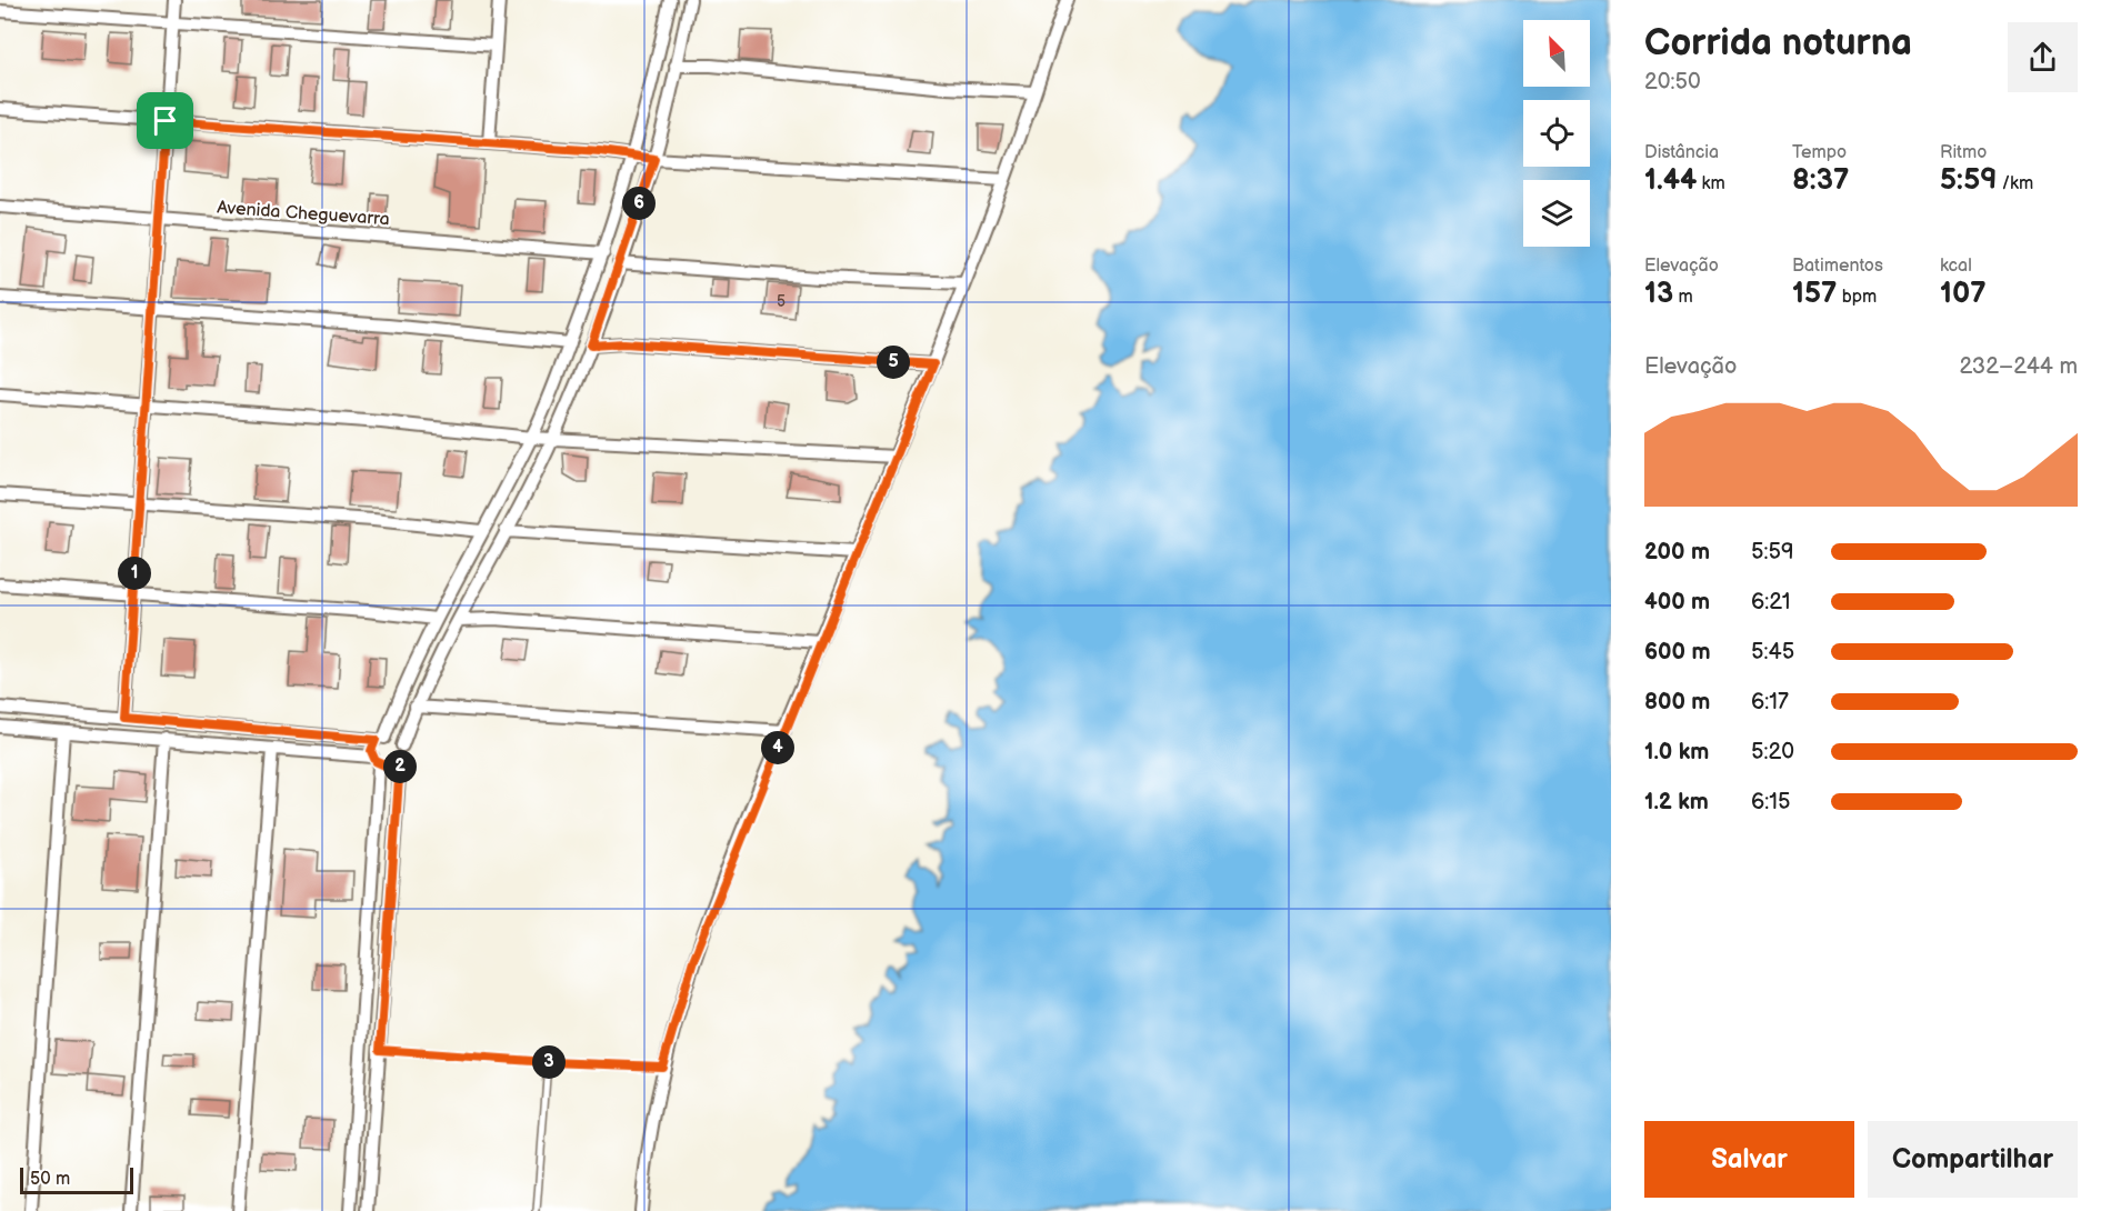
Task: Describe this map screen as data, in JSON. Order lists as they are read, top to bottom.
{
  "streets": {
    "street": ["Avenida Cheguevarra"]
  },
  "house_numbers": ["5"],
  "scale_bar": "50 m",
  "north": "top left",
  "page": {
    "heading": ["Corrida noturna", "20:50"],
    "stats": [
      ["Distância", "1.44 km"],
      ["Tempo", "8:37"],
      ["Ritmo", "5:59 /km"],
      ["Elevação", "13 m"],
      ["Batimentos", "157 bpm"],
      ["kcal", "107"]
    ],
    "pins": [
      "6",
      "5",
      "1",
      "4",
      "2",
      "3"
    ],
    "chart": ["Elevação", "232–244 m"],
    "list": [
      {
        "name": "200 m",
        "note": "5:59"
      },
      {
        "name": "400 m",
        "note": "6:21"
      },
      {
        "name": "600 m",
        "note": "5:45"
      },
      {
        "name": "800 m",
        "note": "6:17"
      },
      {
        "name": "1.0 km",
        "note": "5:20"
      },
      {
        "name": "1.2 km",
        "note": "6:15"
      }
    ],
    "buttons": ["Salvar", "Compartilhar"],
    "scale": "50 m"
  }
}
